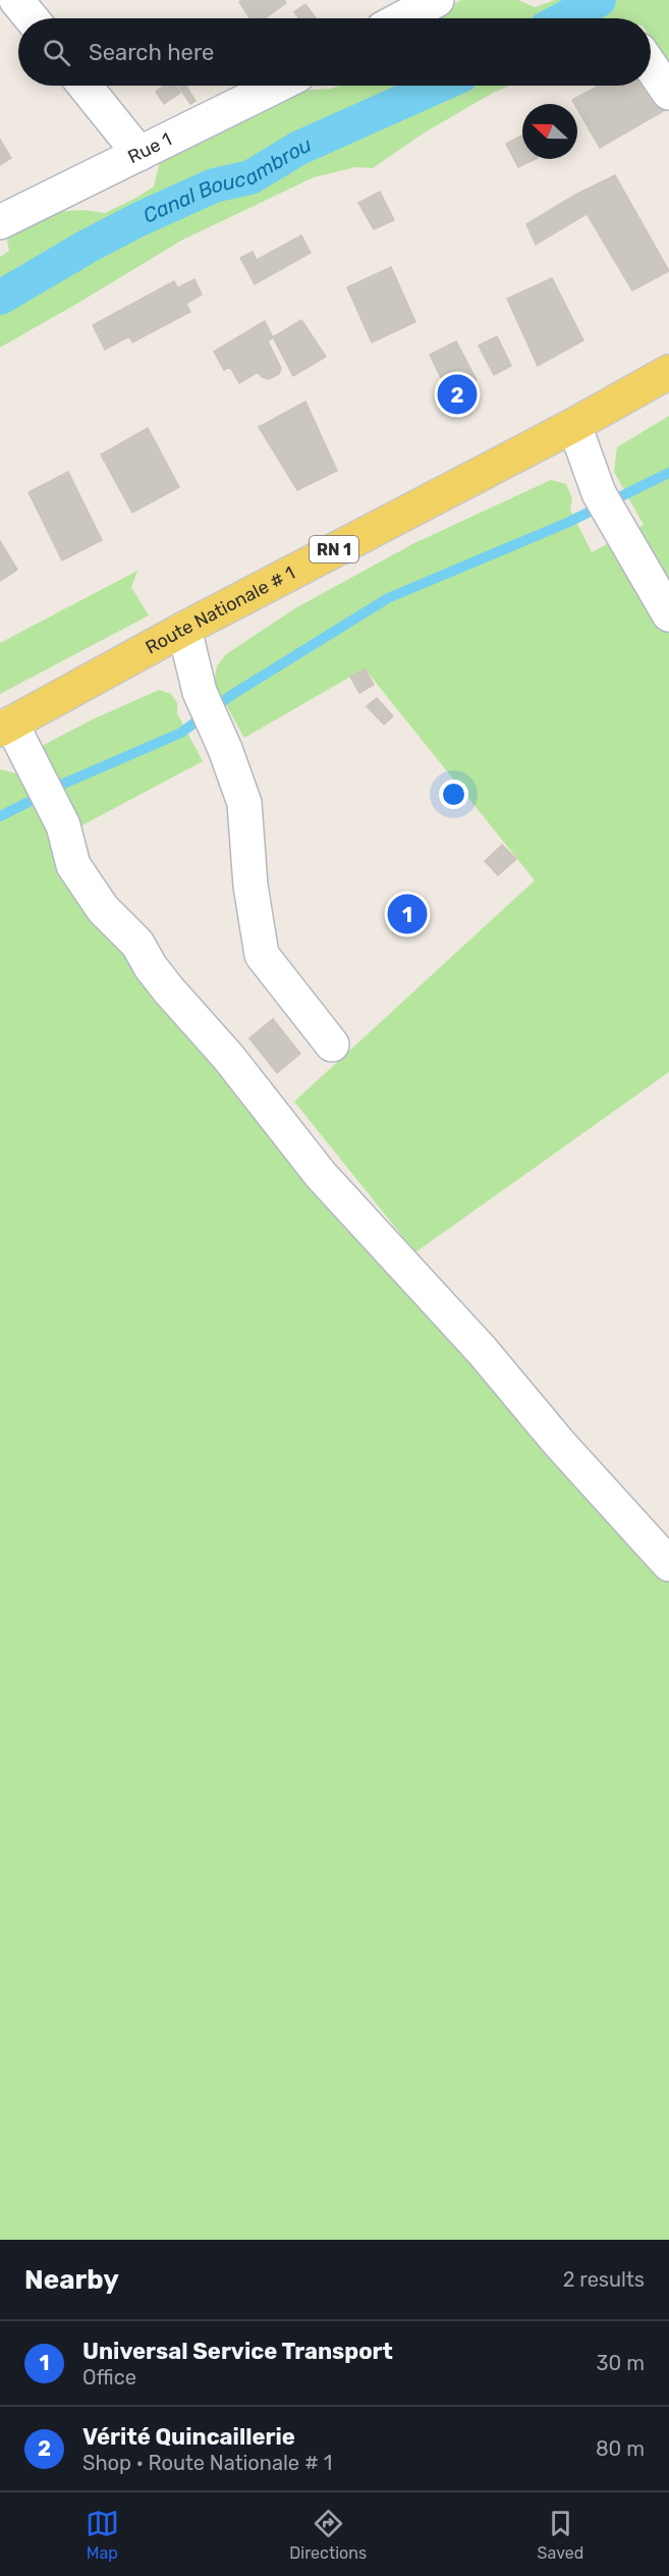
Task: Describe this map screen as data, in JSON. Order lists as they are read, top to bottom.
{
  "streets": {
    "main road": ["RN 1", "Route Nationale # 1"],
    "street": ["Rue 1"]
  },
  "water": ["Canal Boucambrou"],
  "north": "left",
  "page": {
    "search": "Search here",
    "pins": ["2", "1"],
    "heading": ["Nearby", "2 results"],
    "list": [
      {
        "mark": "1",
        "name": "Universal Service Transport",
        "note": "Office",
        "value": "30 m"
      },
      {
        "mark": "2",
        "name": "Vérité Quincaillerie",
        "note": "Shop · Route Nationale # 1",
        "value": "80 m"
      }
    ],
    "nav": ["Map", "Directions", "Saved"]
  }
}
